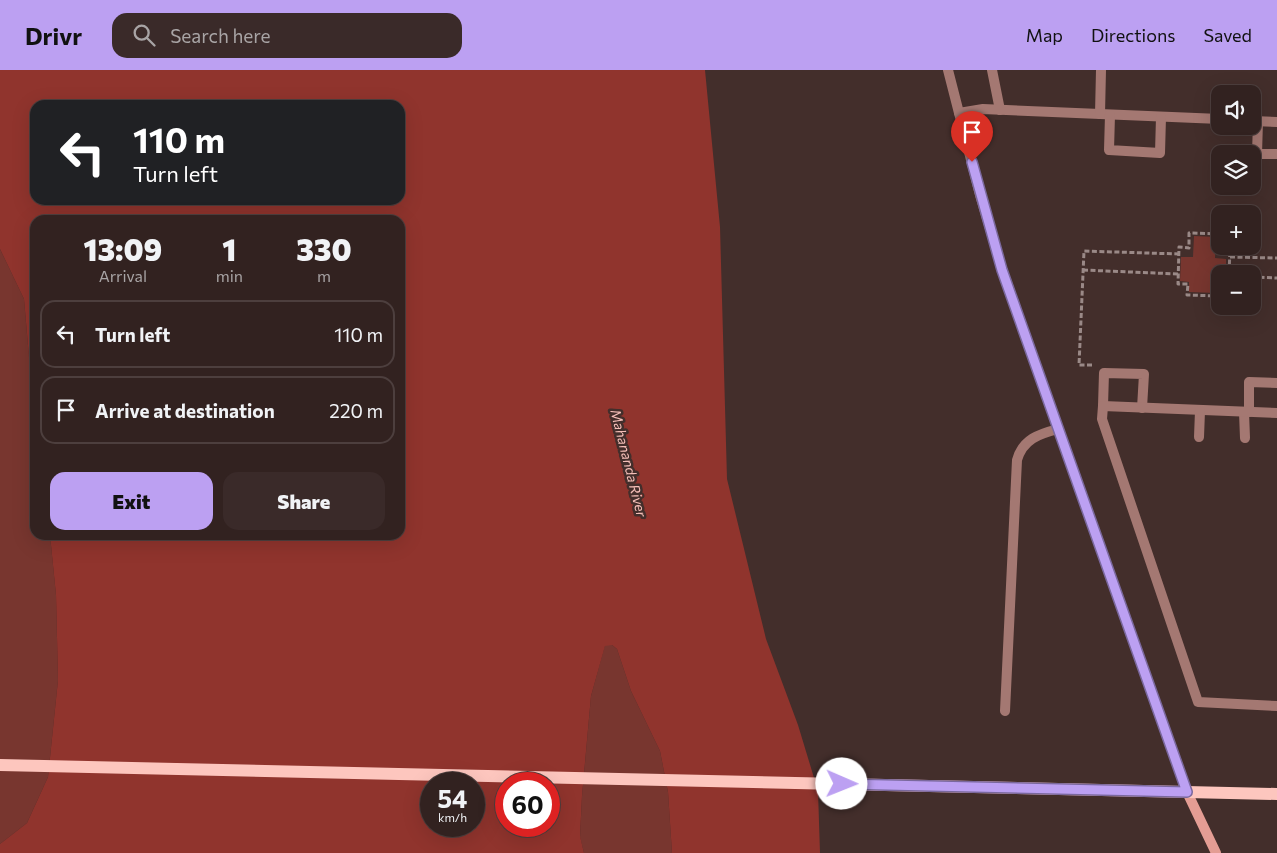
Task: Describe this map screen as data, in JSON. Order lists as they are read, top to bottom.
{
  "water": ["Mahananda River"],
  "page": {
    "header": "Drivr",
    "search": "Search here",
    "nav": ["Map", "Directions", "Saved"],
    "map_buttons": ["+", "−"],
    "turn": ["110 m", "Turn left"],
    "eta": [
      "13:09",
      "Arrival",
      "1",
      "min",
      "330",
      "m"
    ],
    "list": [
      {
        "name": "Turn left",
        "value": "110 m"
      },
      {
        "name": "Arrive at destination",
        "value": "220 m"
      }
    ],
    "buttons": ["Exit", "Share"],
    "speed": "54 km/h",
    "limit": "60"
  }
}
